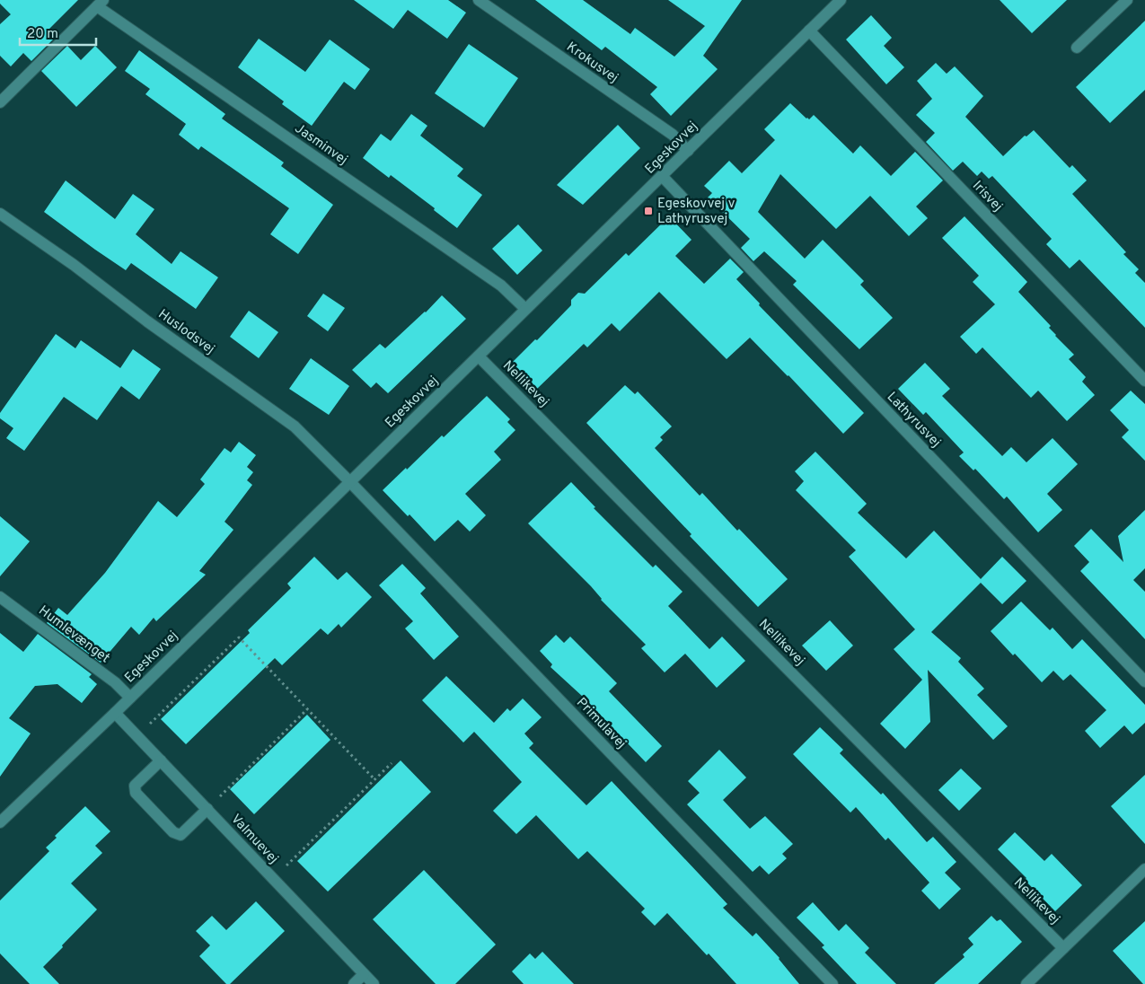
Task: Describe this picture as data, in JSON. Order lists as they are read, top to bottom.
{
  "streets": {
    "street": [
      "Krokusvej",
      "Jasminvej",
      "Egeskovvej",
      "Irisvej",
      "Huslodsvej",
      "Nellikevej",
      "Lathyrusvej",
      "Humlevænget",
      "Primulavej",
      "Valmuevej"
    ]
  },
  "crossings": [
    ["Krokusvej", "Egeskovvej"],
    ["Jasminvej", "Egeskovvej"],
    ["Egeskovvej", "Irisvej"],
    ["Egeskovvej", "Huslodsvej"],
    ["Egeskovvej", "Nellikevej"],
    ["Egeskovvej", "Lathyrusvej"],
    ["Egeskovvej", "Humlevænget"],
    ["Egeskovvej", "Primulavej"],
    ["Egeskovvej", "Valmuevej"],
    ["Huslodsvej", "Primulavej"]
  ],
  "places": {
    "transit": ["Egeskovvej v Lathyrusvej"]
  },
  "scale_bar": "20 m"
}
